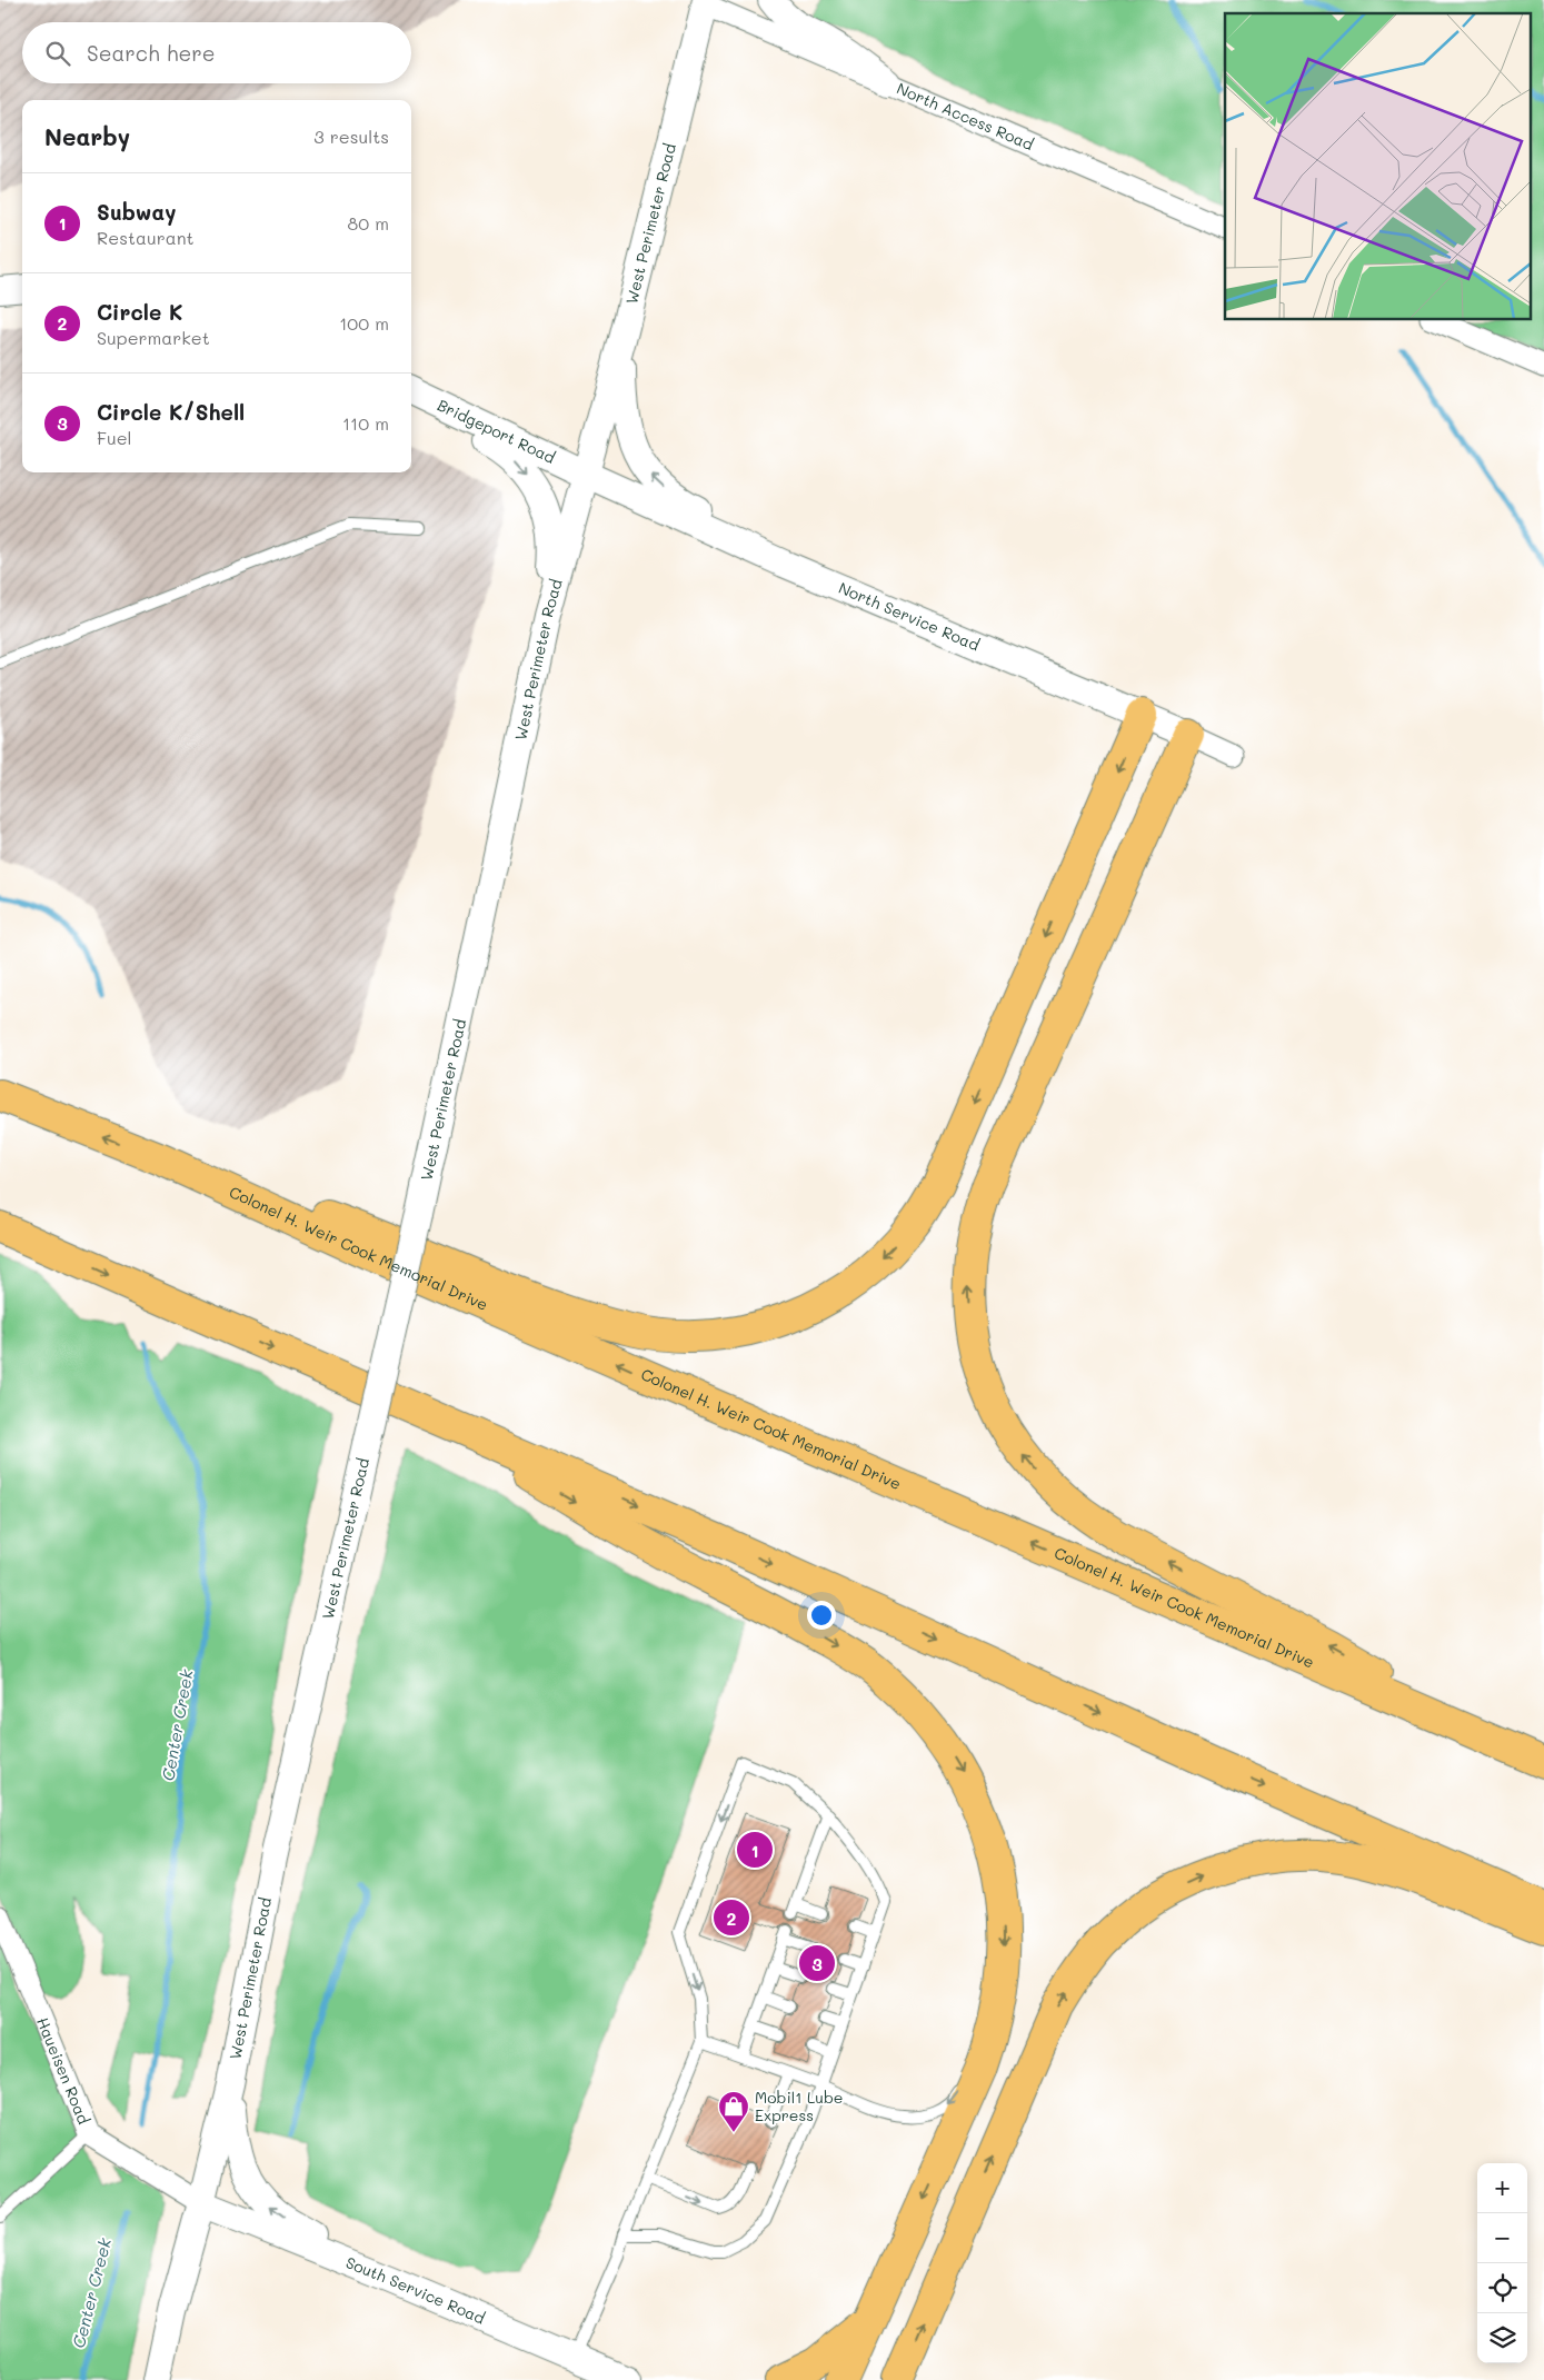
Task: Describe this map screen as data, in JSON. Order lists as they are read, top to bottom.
{
  "streets": {
    "highway": ["Colonel H. Weir Cook Memorial Drive"],
    "street": [
      "North Access Road",
      "West Perimeter Road",
      "Bridgeport Road",
      "North Service Road",
      "Haueisen Road",
      "South Service Road"
    ]
  },
  "crossings": [
    ["North Access Road", "West Perimeter Road"],
    ["West Perimeter Road", "Bridgeport Road"],
    ["West Perimeter Road", "North Service Road"],
    ["West Perimeter Road", "Haueisen Road"],
    ["West Perimeter Road", "South Service Road"],
    ["Bridgeport Road", "North Service Road"],
    ["Haueisen Road", "South Service Road"]
  ],
  "water": ["Center Creek"],
  "places": {
    "shop": ["Mobil1 Lube Express"]
  },
  "page": {
    "search": "Search here",
    "heading": ["Nearby", "3 results"],
    "list": [
      {
        "mark": "1",
        "name": "Subway",
        "note": "Restaurant",
        "value": "80 m"
      },
      {
        "mark": "2",
        "name": "Circle K",
        "note": "Supermarket",
        "value": "100 m"
      },
      {
        "mark": "3",
        "name": "Circle K/Shell",
        "note": "Fuel",
        "value": "110 m"
      }
    ],
    "pins": ["1", "2", "3"],
    "map_buttons": ["+", "−"]
  }
}
